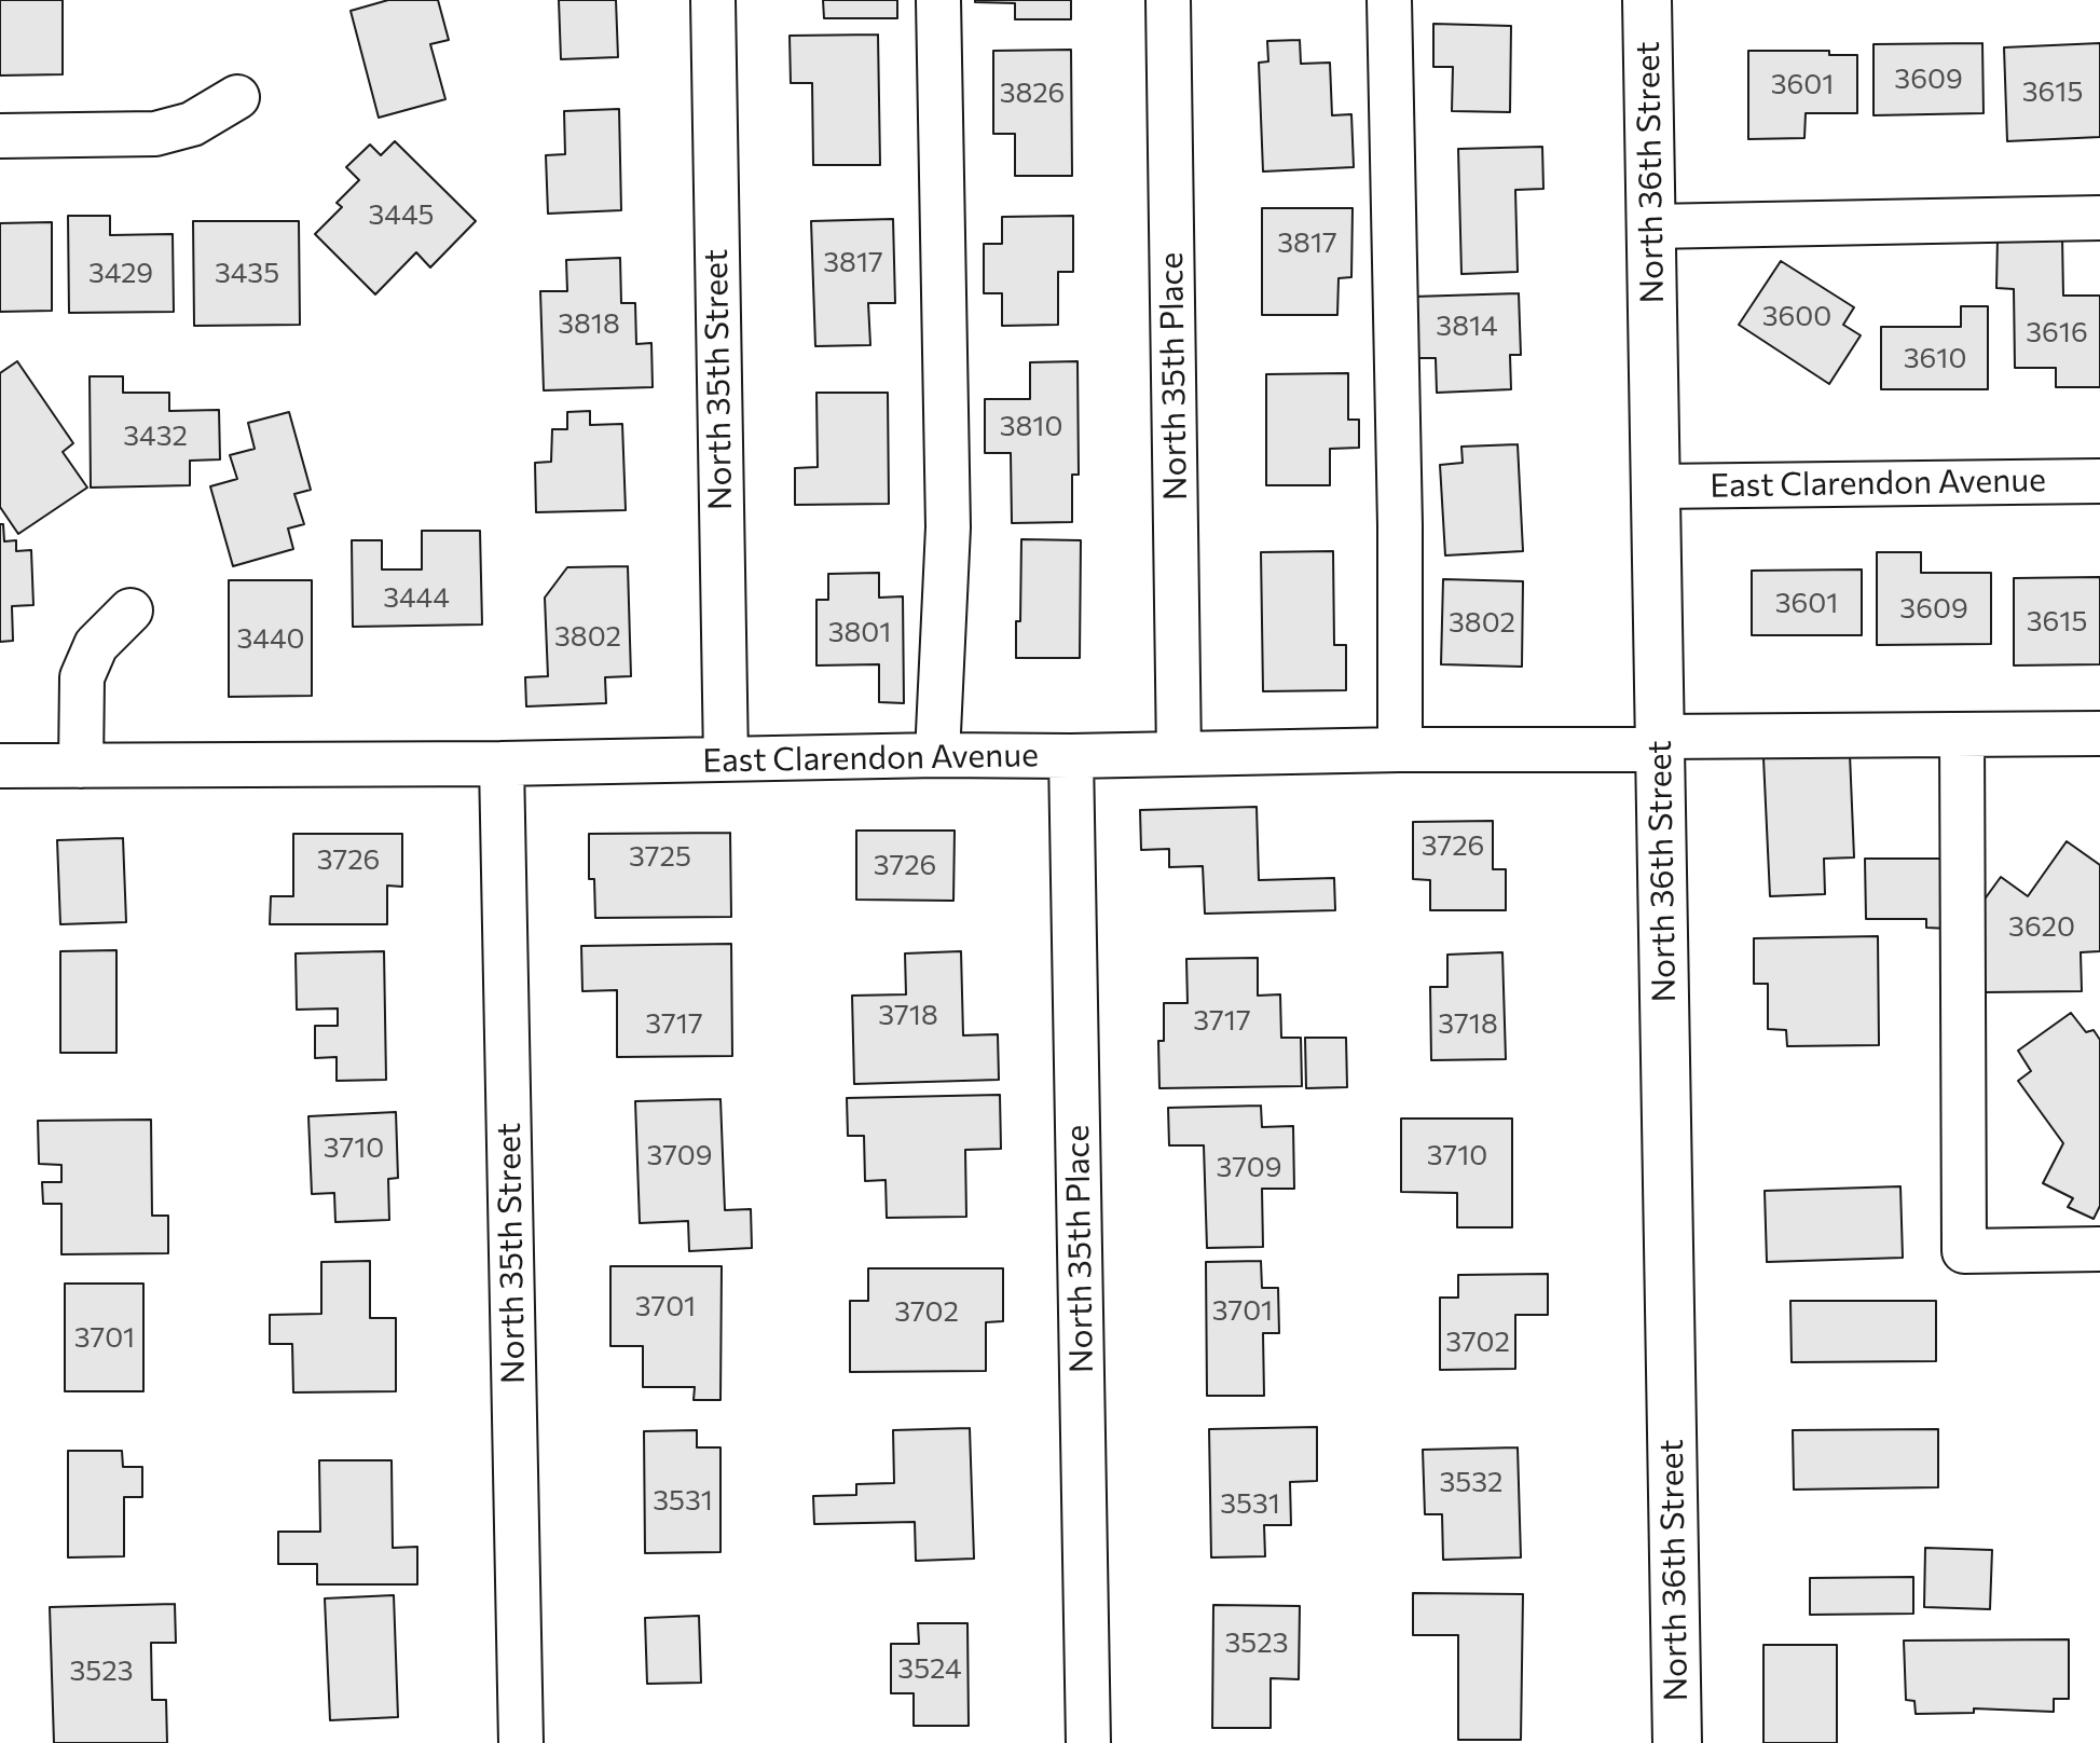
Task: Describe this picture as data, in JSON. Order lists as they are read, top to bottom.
{
  "streets": {
    "main road": ["North 36th Street"],
    "street": ["North 35th Place", "North 35th Street", "East Clarendon Avenue"]
  },
  "crossings": [
    ["North 36th Street", "East Clarendon Avenue"],
    ["North 35th Place", "East Clarendon Avenue"],
    ["North 35th Street", "East Clarendon Avenue"]
  ],
  "house_numbers": [
    "3609",
    "3601",
    "3615",
    "3826",
    "3445",
    "3817",
    "3817",
    "3429",
    "3435",
    "3600",
    "3818",
    "3814",
    "3616",
    "3610",
    "3810",
    "3432",
    "3444",
    "3601",
    "3609",
    "3615",
    "3802",
    "3801",
    "3802",
    "3440",
    "3726",
    "3725",
    "3726",
    "3726",
    "3620",
    "3718",
    "3717",
    "3717",
    "3718",
    "3710",
    "3709",
    "3710",
    "3709",
    "3701",
    "3701",
    "3702",
    "3701",
    "3702",
    "3532",
    "3531",
    "3531",
    "3523",
    "3524",
    "3523"
  ]
}
